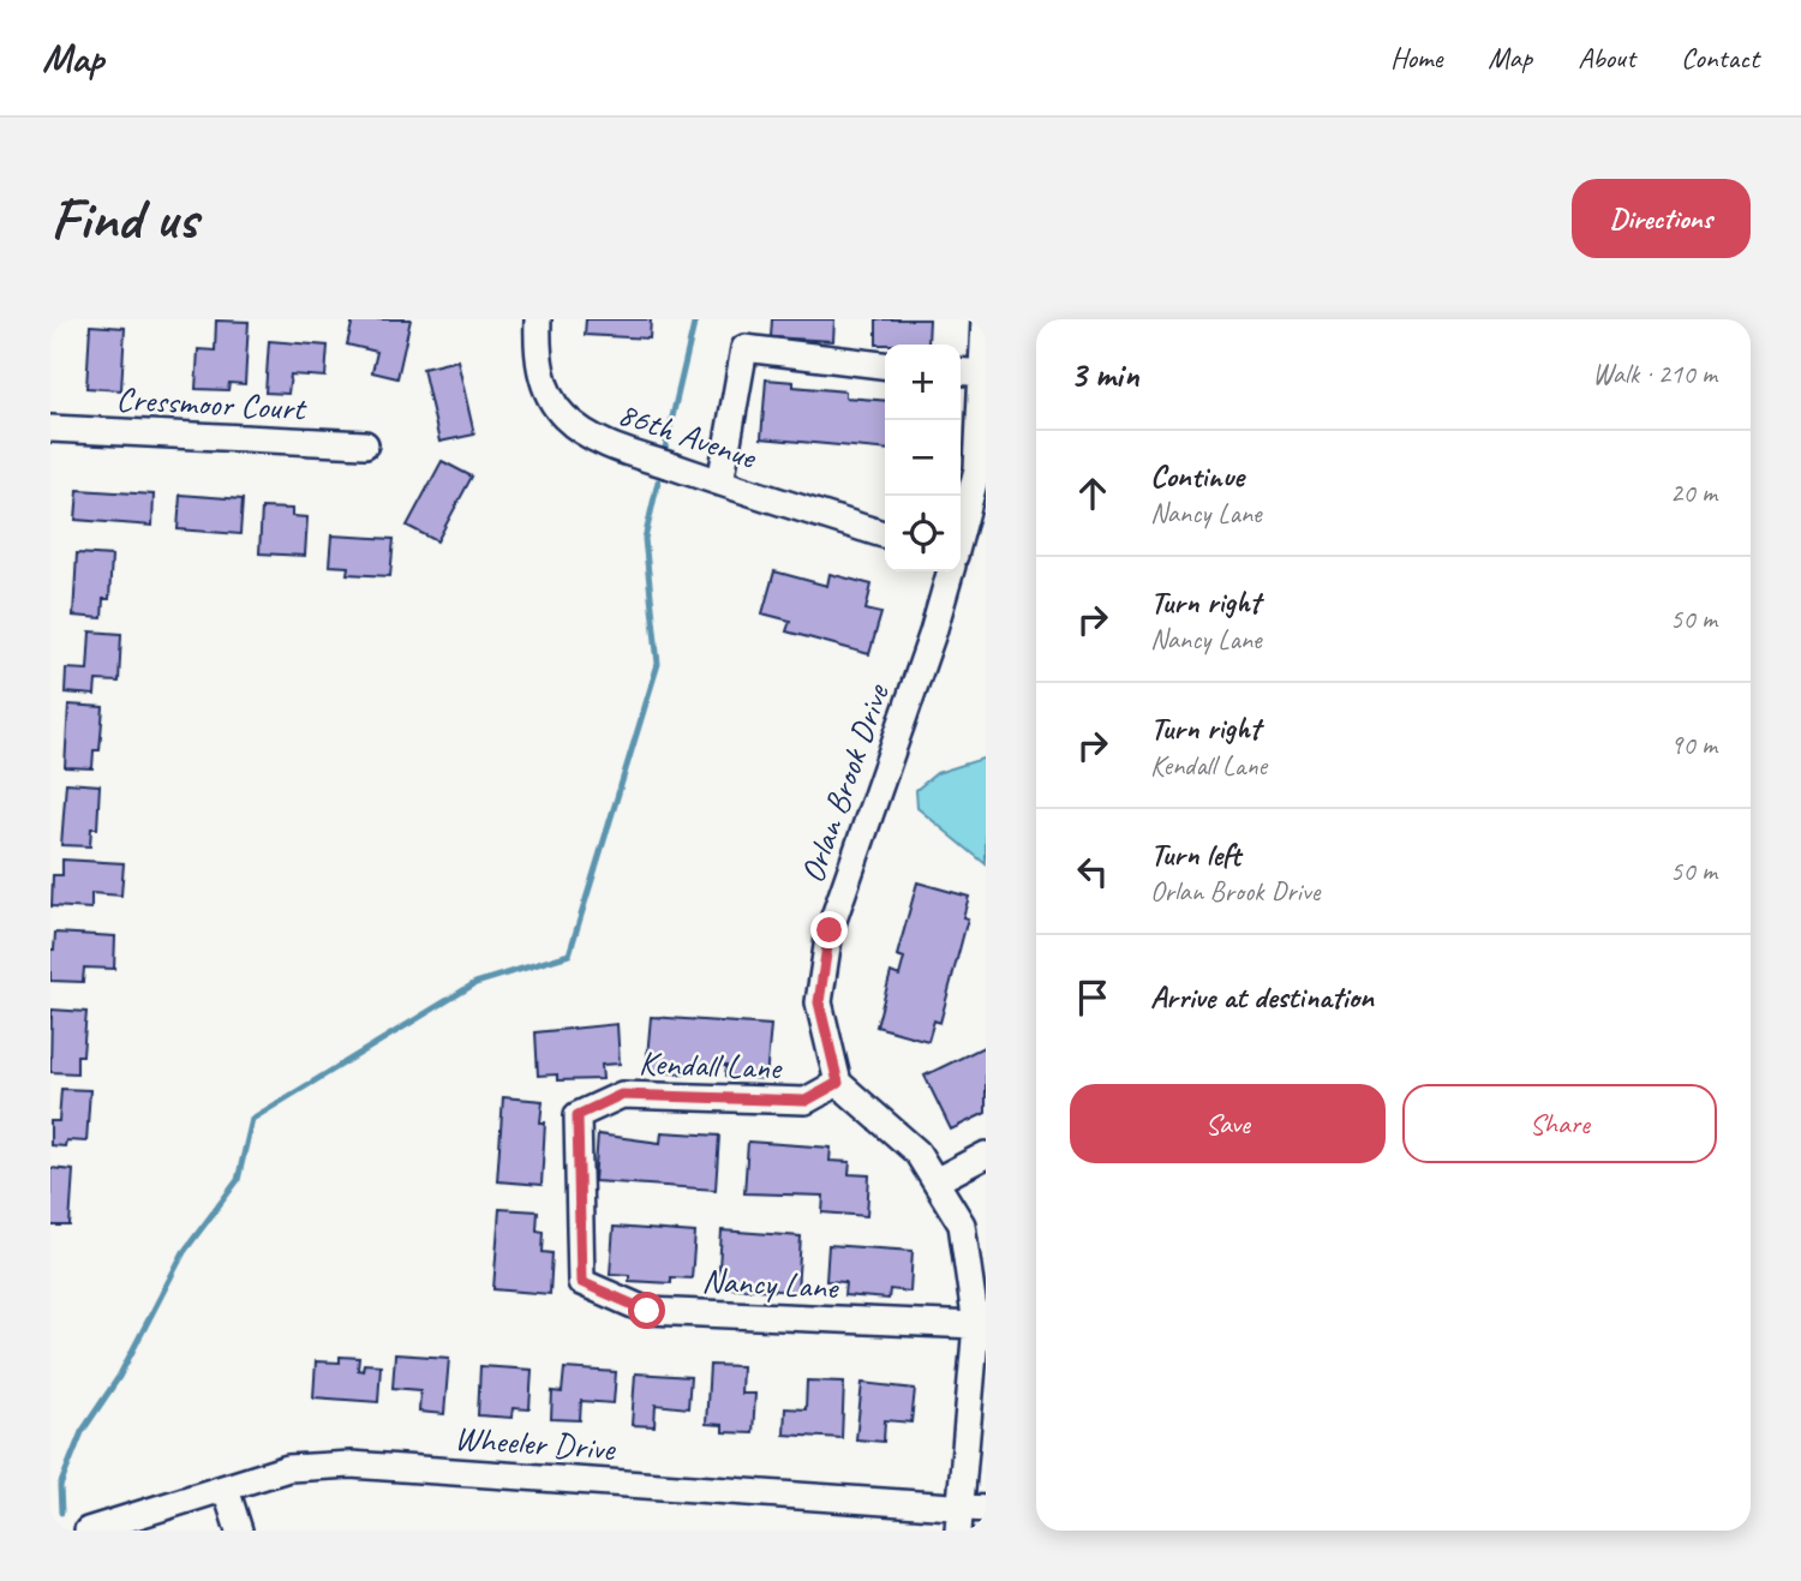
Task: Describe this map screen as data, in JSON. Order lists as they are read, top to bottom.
{
  "streets": {
    "street": [
      "Cressmoor Court",
      "86th Avenue",
      "Orlan Brook Drive",
      "Kendall Lane",
      "Nancy Lane",
      "Wheeler Drive"
    ]
  },
  "crossings": [
    ["Orlan Brook Drive", "Kendall Lane"],
    ["Kendall Lane", "Nancy Lane"]
  ],
  "page": {
    "header": "Map",
    "nav": [
      "Home",
      "Map",
      "About",
      "Contact"
    ],
    "buttons": [
      "Directions",
      ["Save", "Share"]
    ],
    "title": "Find us",
    "heading": ["3 min", "Walk · 210 m"],
    "map_buttons": ["+", "−"],
    "list": [
      ["Continue", "Nancy Lane", "20 m"],
      ["Turn right", "Nancy Lane", "50 m"],
      ["Turn right", "Kendall Lane", "90 m"],
      ["Turn left", "Orlan Brook Drive", "50 m"],
      "Arrive at destination"
    ]
  }
}
